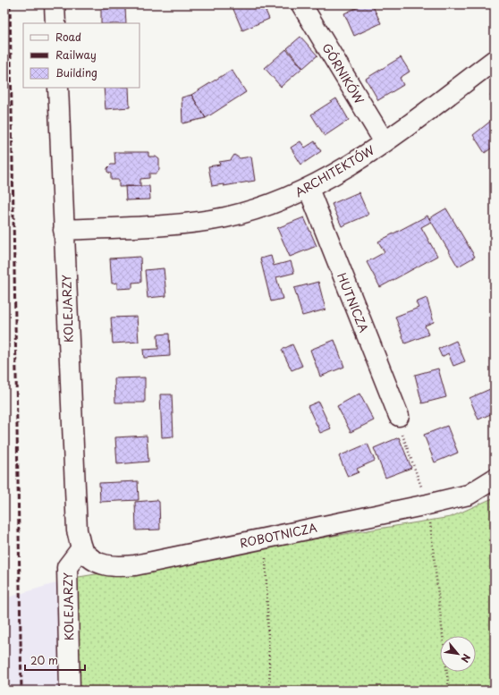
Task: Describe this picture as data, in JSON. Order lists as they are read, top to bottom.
{
  "streets": {
    "street": [
      "GÓRNIKÓW",
      "ARCHITEKTÓW",
      "HUTNICZA",
      "KOLEJARZY",
      "ROBOTNICZA"
    ]
  },
  "crossings": [
    ["GÓRNIKÓW", "ARCHITEKTÓW"],
    ["ARCHITEKTÓW", "HUTNICZA"],
    ["ARCHITEKTÓW", "KOLEJARZY"],
    ["KOLEJARZY", "ROBOTNICZA"]
  ],
  "legend": ["Road", "Railway", "Building"],
  "scale_bar": "20 m",
  "north": "bottom right"
}
